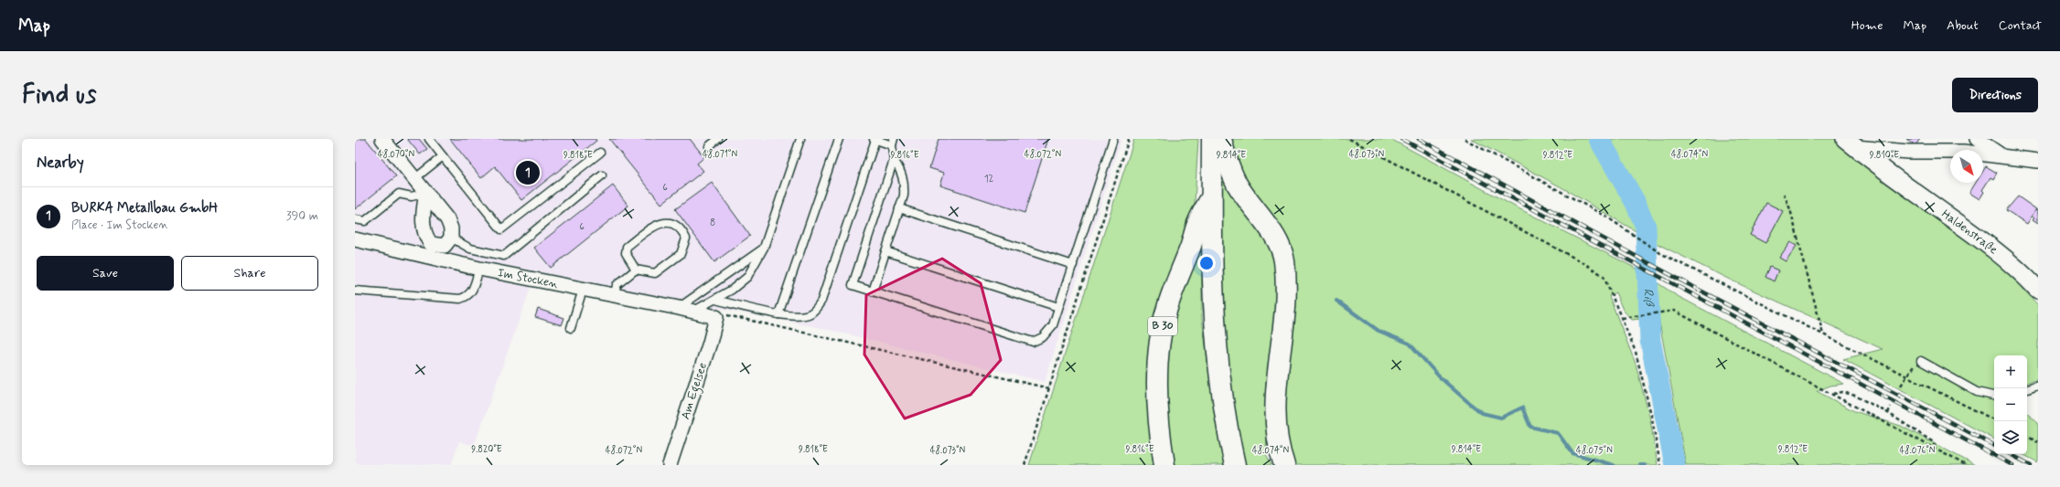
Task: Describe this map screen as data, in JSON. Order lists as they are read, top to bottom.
{
  "streets": {
    "highway": ["B 30"],
    "street": ["Haldenstraße", "Im Stocken", "Am Egelsee"]
  },
  "crossings": [
    ["Im Stocken", "Am Egelsee"]
  ],
  "water": ["Riß"],
  "house_numbers": [
    "12",
    "6",
    "8",
    "6"
  ],
  "north": "bottom right",
  "page": {
    "header": "Map",
    "nav": [
      "Home",
      "Map",
      "About",
      "Contact"
    ],
    "buttons": [
      "Directions",
      ["Save", "Share"]
    ],
    "title": "Find us",
    "heading": "Nearby",
    "pins": "1",
    "list": [
      {
        "mark": "1",
        "name": "BURKA Metallbau GmbH",
        "note": "Place · Im Stocken",
        "value": "390 m"
      }
    ],
    "map_buttons": ["+", "−"]
  },
  "coordinates": [
    "48.071°N",
    "48.072°N",
    "48.073°N",
    "48.074°N",
    "48.070°N",
    "9.818°E",
    "9.816°E",
    "9.812°E",
    "9.810°E",
    "9.814°E",
    "9.820°E",
    "48.075°N",
    "48.076°N"
  ]
}
